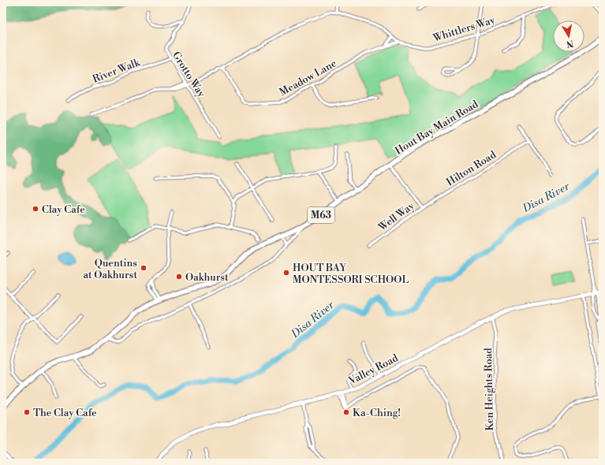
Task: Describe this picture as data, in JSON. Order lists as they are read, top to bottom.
{
  "streets": {
    "main road": ["Hout Bay Main Road", "M63"],
    "street": [
      "Whittlers Way",
      "River Walk",
      "Grotto Way",
      "Meadow Lane",
      "Hilton Road",
      "Well Way",
      "Valley Road",
      "Ken Heights Road"
    ]
  },
  "crossings": [
    ["Whittlers Way", "Meadow Lane"],
    ["River Walk", "Grotto Way"],
    ["Hout Bay Main Road", "Well Way"],
    ["Hilton Road", "Well Way"],
    ["Valley Road", "Ken Heights Road"]
  ],
  "water": ["Disa River"],
  "places": [
    "Clay Cafe",
    "Quentins at Oakhurst",
    "HOUT BAY MONTESSORI SCHOOL",
    "Oakhurst",
    "The Clay Cafe",
    "Ka-Ching!"
  ],
  "north": "bottom"
}
